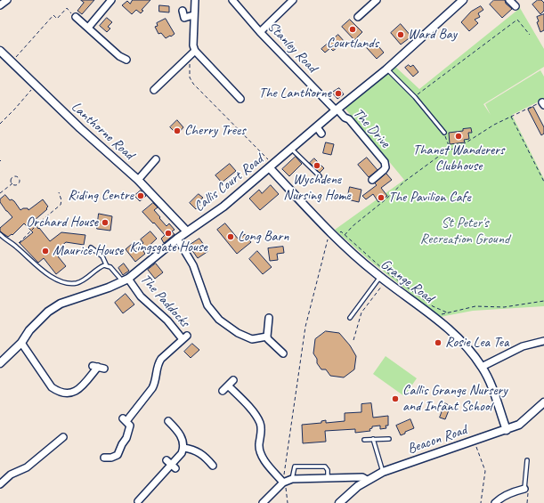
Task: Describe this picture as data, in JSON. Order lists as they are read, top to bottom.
{
  "streets": {
    "street": [
      "Stanley Road",
      "The Drive",
      "Lanthorne Road",
      "Callis Court Road",
      "Grange Road",
      "The Paddocks",
      "Beacon Road"
    ]
  },
  "crossings": [
    ["Stanley Road", "The Drive"],
    ["Stanley Road", "Callis Court Road"],
    ["The Drive", "Callis Court Road"],
    ["Lanthorne Road", "Callis Court Road"],
    ["Callis Court Road", "Grange Road"],
    ["Callis Court Road", "The Paddocks"],
    ["Grange Road", "Beacon Road"]
  ],
  "parks": ["St Peter's Recreation Ground"],
  "places": [
    "Courtlands",
    "Ward Bay",
    "The Lanthorne",
    "Cherry Trees",
    "Thanet Wanderers Clubhouse",
    "Wychdene Nursing Home",
    "Riding Centre",
    "The Pavilion Cafe",
    "Orchard House",
    "Kingsgate House",
    "Long Barn",
    "Maurice House",
    "Rosie Lea Tea",
    "Callis Grange Nursery and Infant School"
  ]
}
